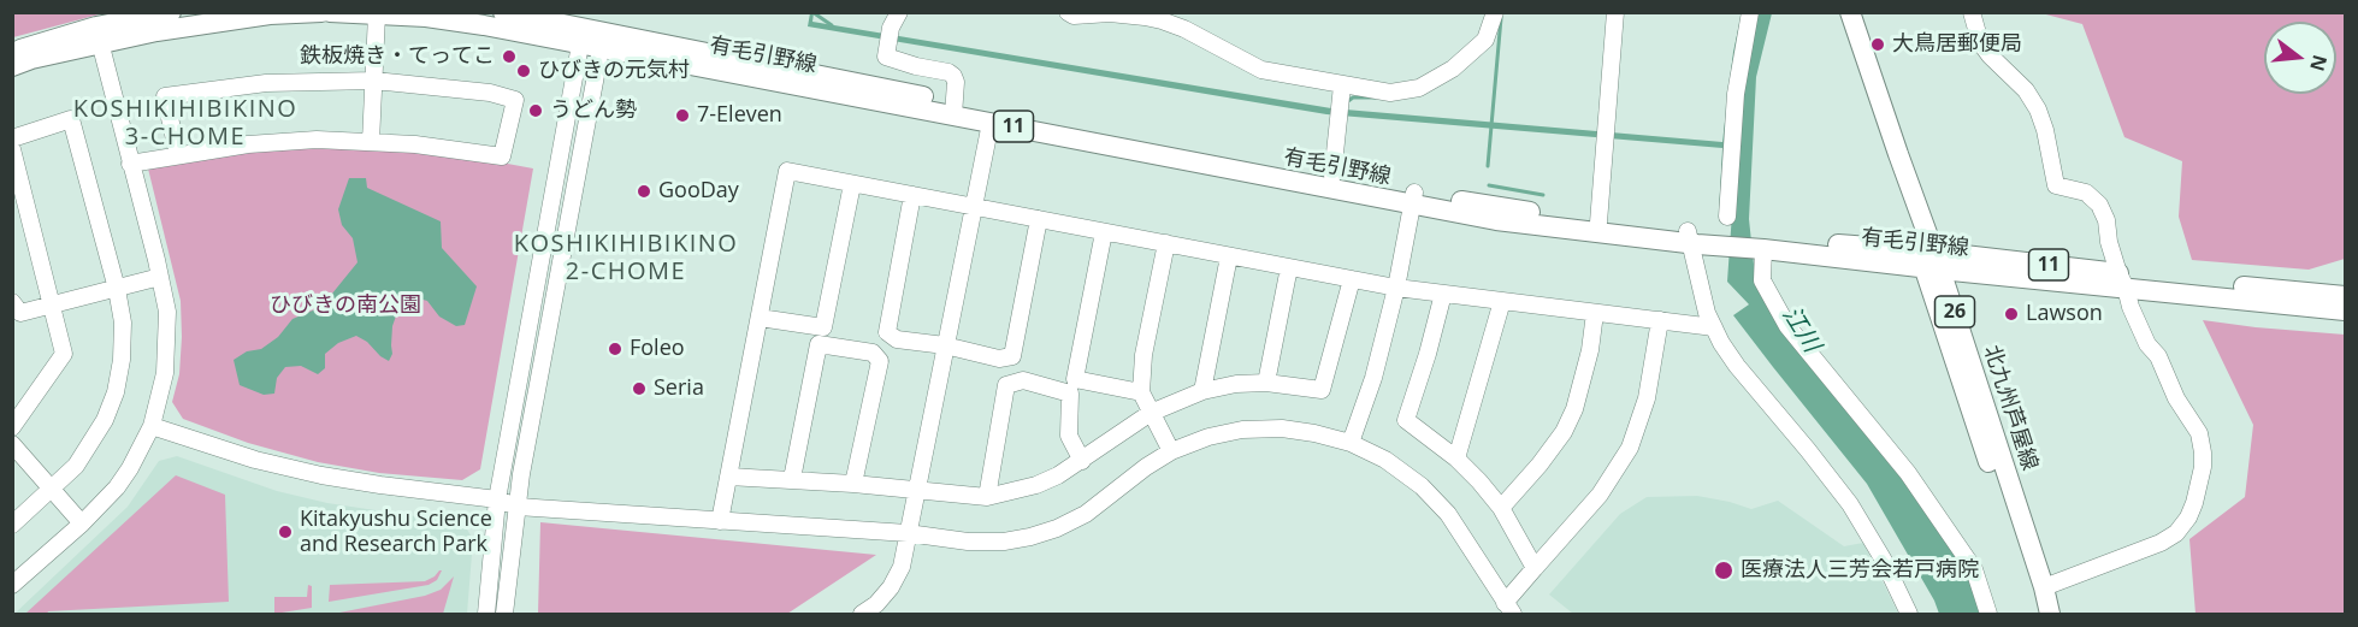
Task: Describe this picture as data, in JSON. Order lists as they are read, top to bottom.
{
  "streets": {
    "main road": [
      "有毛引野線",
      "11",
      "26",
      "北九州芦屋線"
    ]
  },
  "crossings": [
    ["有毛引野線", "北九州芦屋線"]
  ],
  "districts": ["KOSHIKIHIBIKINO 3-CHOME", "KOSHIKIHIBIKINO 2-CHOME"],
  "water": ["江川"],
  "parks": ["ひびきの南公園"],
  "places": [
    "大鳥居郵便局",
    "鉄板焼き・てってこ",
    "ひびきの元気村",
    "うどん勢",
    "7-Eleven",
    "GooDay",
    "Lawson",
    "Foleo",
    "Seria",
    "Kitakyushu Science and Research Park",
    "医療法人三芳会若戸病院"
  ],
  "north": "right"
}
